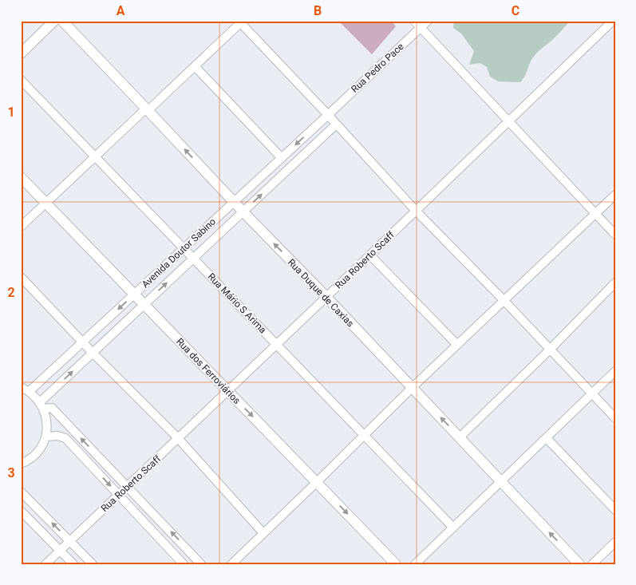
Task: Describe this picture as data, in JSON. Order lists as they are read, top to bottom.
{
  "streets": {
    "main road": ["Rua Duque de Caxias", "Rua dos Ferroviários"],
    "street": [
      "Rua Pedro Pace",
      "Avenida Doutor Sabino",
      "Rua Roberto Scaff",
      "Rua Mário S Arima"
    ]
  },
  "crossings": [
    ["Rua Pedro Pace", "Avenida Doutor Sabino"],
    ["Avenida Doutor Sabino", "Rua Duque de Caxias"],
    ["Avenida Doutor Sabino", "Rua Mário S Arima"],
    ["Avenida Doutor Sabino", "Rua dos Ferroviários"],
    ["Rua Roberto Scaff", "Rua Duque de Caxias"],
    ["Rua Roberto Scaff", "Rua Mário S Arima"],
    ["Rua Roberto Scaff", "Rua dos Ferroviários"]
  ],
  "one_way": ["Rua Duque de Caxias", "Rua dos Ferroviários"],
  "grid": {
    "columns": ["A", "B", "C"],
    "rows": ["1", "2", "3"]
  }
}
